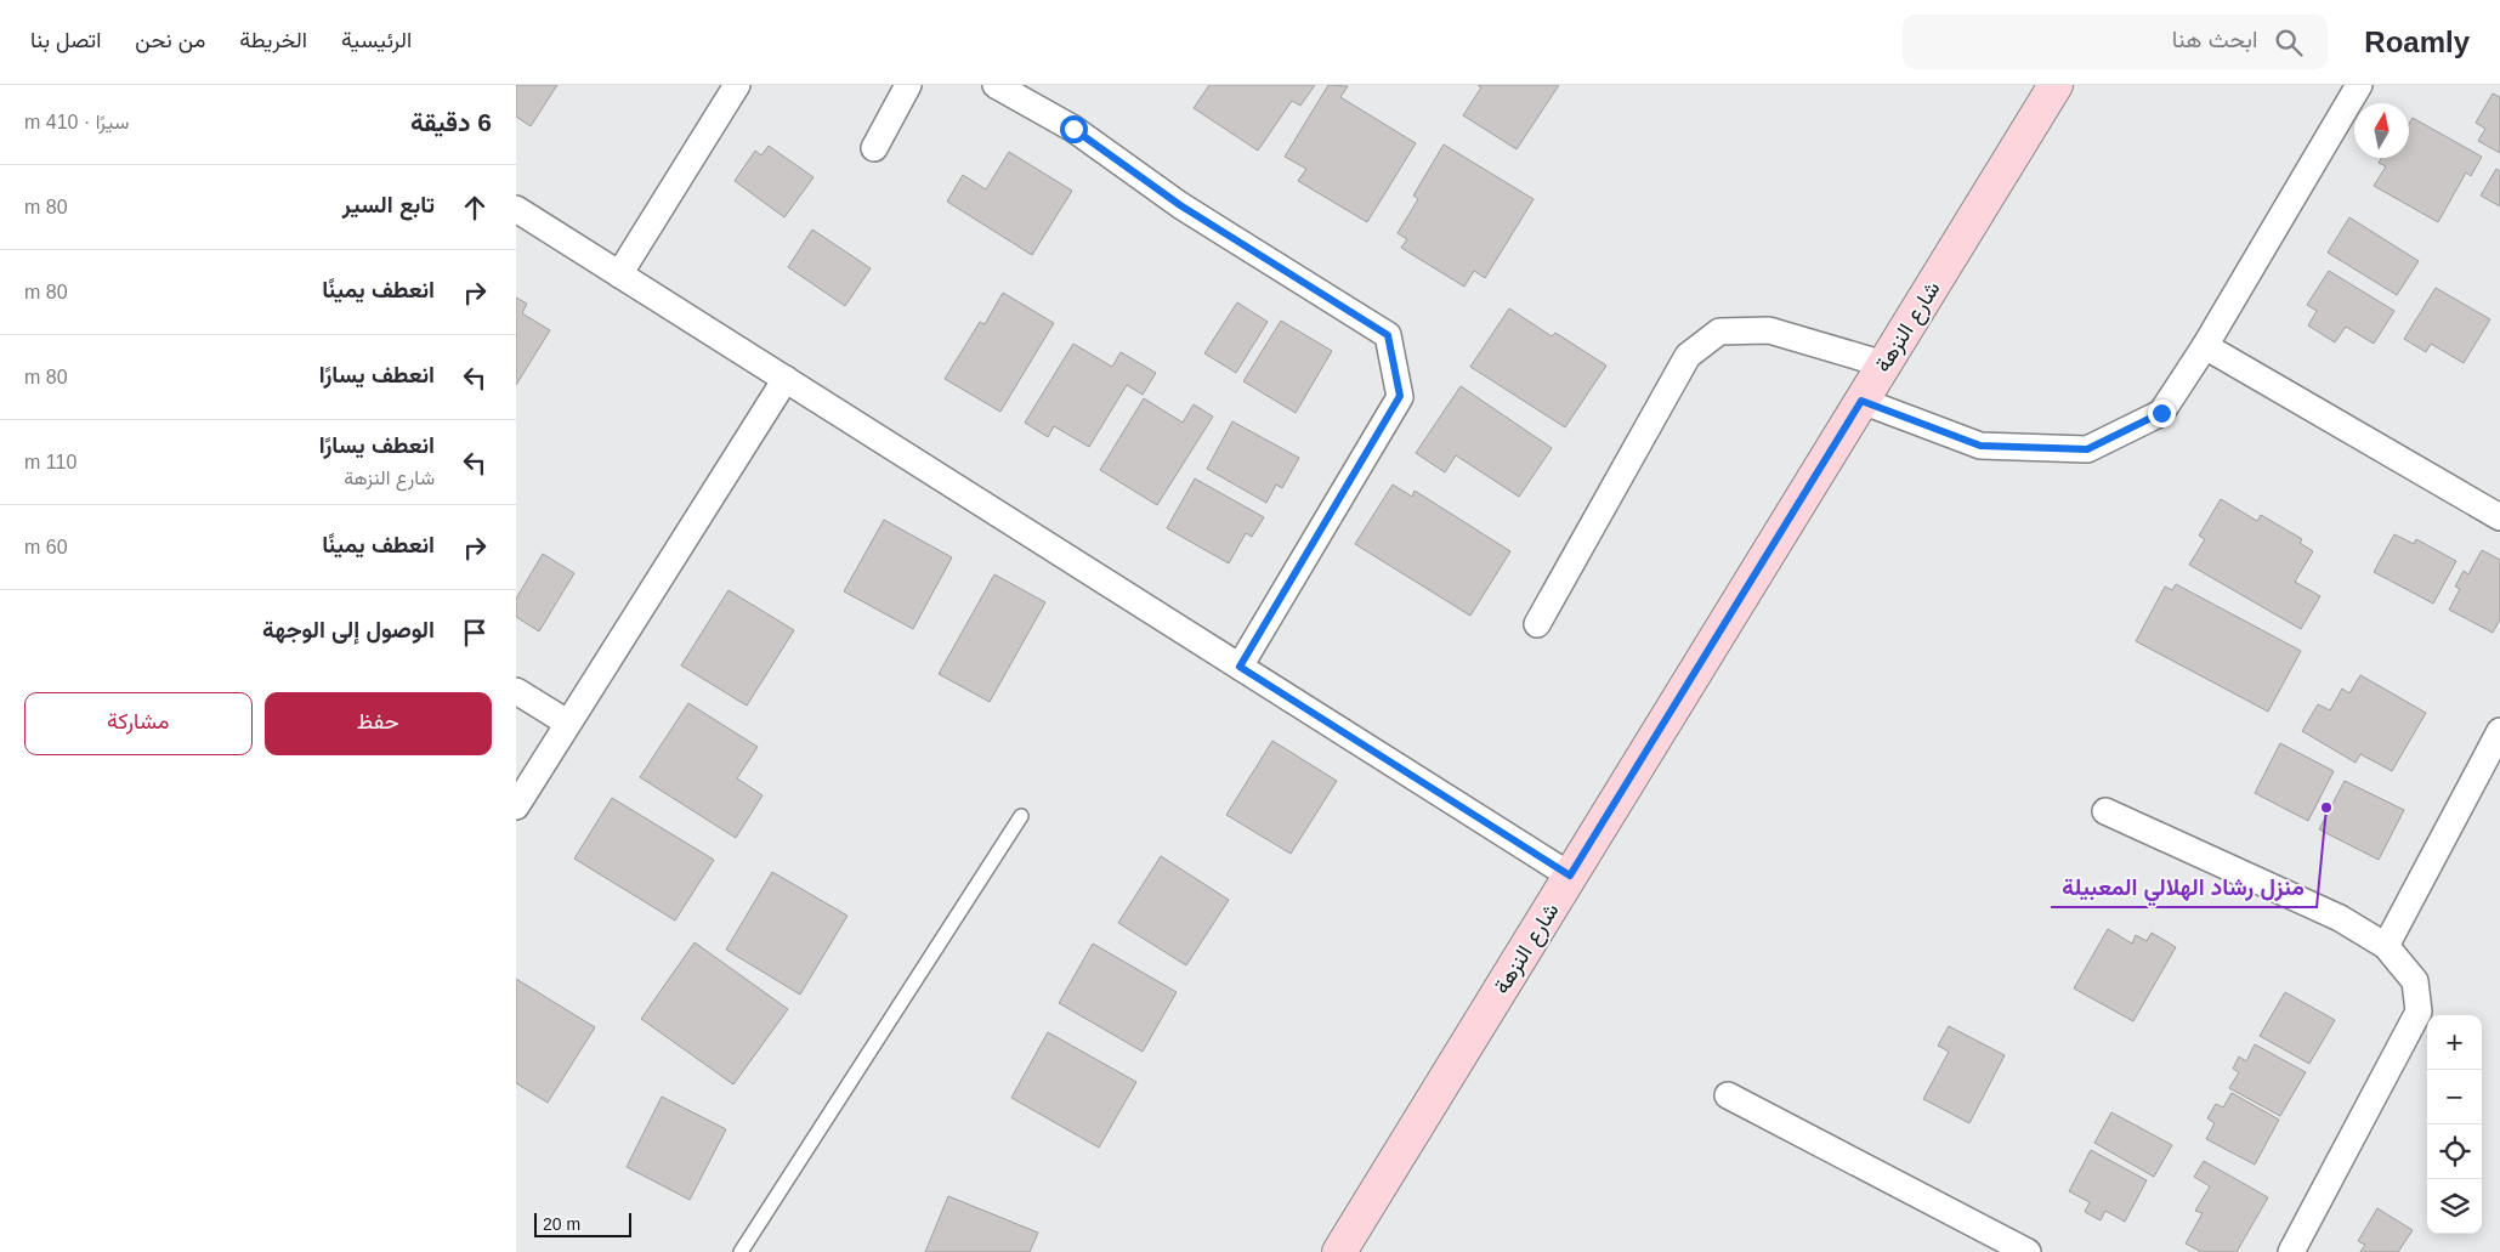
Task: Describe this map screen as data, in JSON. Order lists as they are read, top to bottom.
{
  "streets": {
    "main road": ["شارع النزهة"]
  },
  "places": ["منزل رشاد الهلالي المعبيلة"],
  "scale_bar": "20 m",
  "north": "top",
  "page": {
    "header": "Roamly",
    "search": "ابحث هنا",
    "nav": [
      "الرئيسية",
      "الخريطة",
      "من نحن",
      "اتصل بنا"
    ],
    "heading": ["6 دقيقة", "سيرًا · 410 m"],
    "list": [
      ["تابع السير", "80 m"],
      ["انعطف يمينًا", "80 m"],
      ["انعطف يسارًا", "80 m"],
      ["انعطف يسارًا", "شارع النزهة", "110 m"],
      ["انعطف يمينًا", "60 m"],
      "الوصول إلى الوجهة"
    ],
    "buttons": ["حفظ", "مشاركة"],
    "map_buttons": ["+", "−"],
    "scale": "20 m"
  }
}
